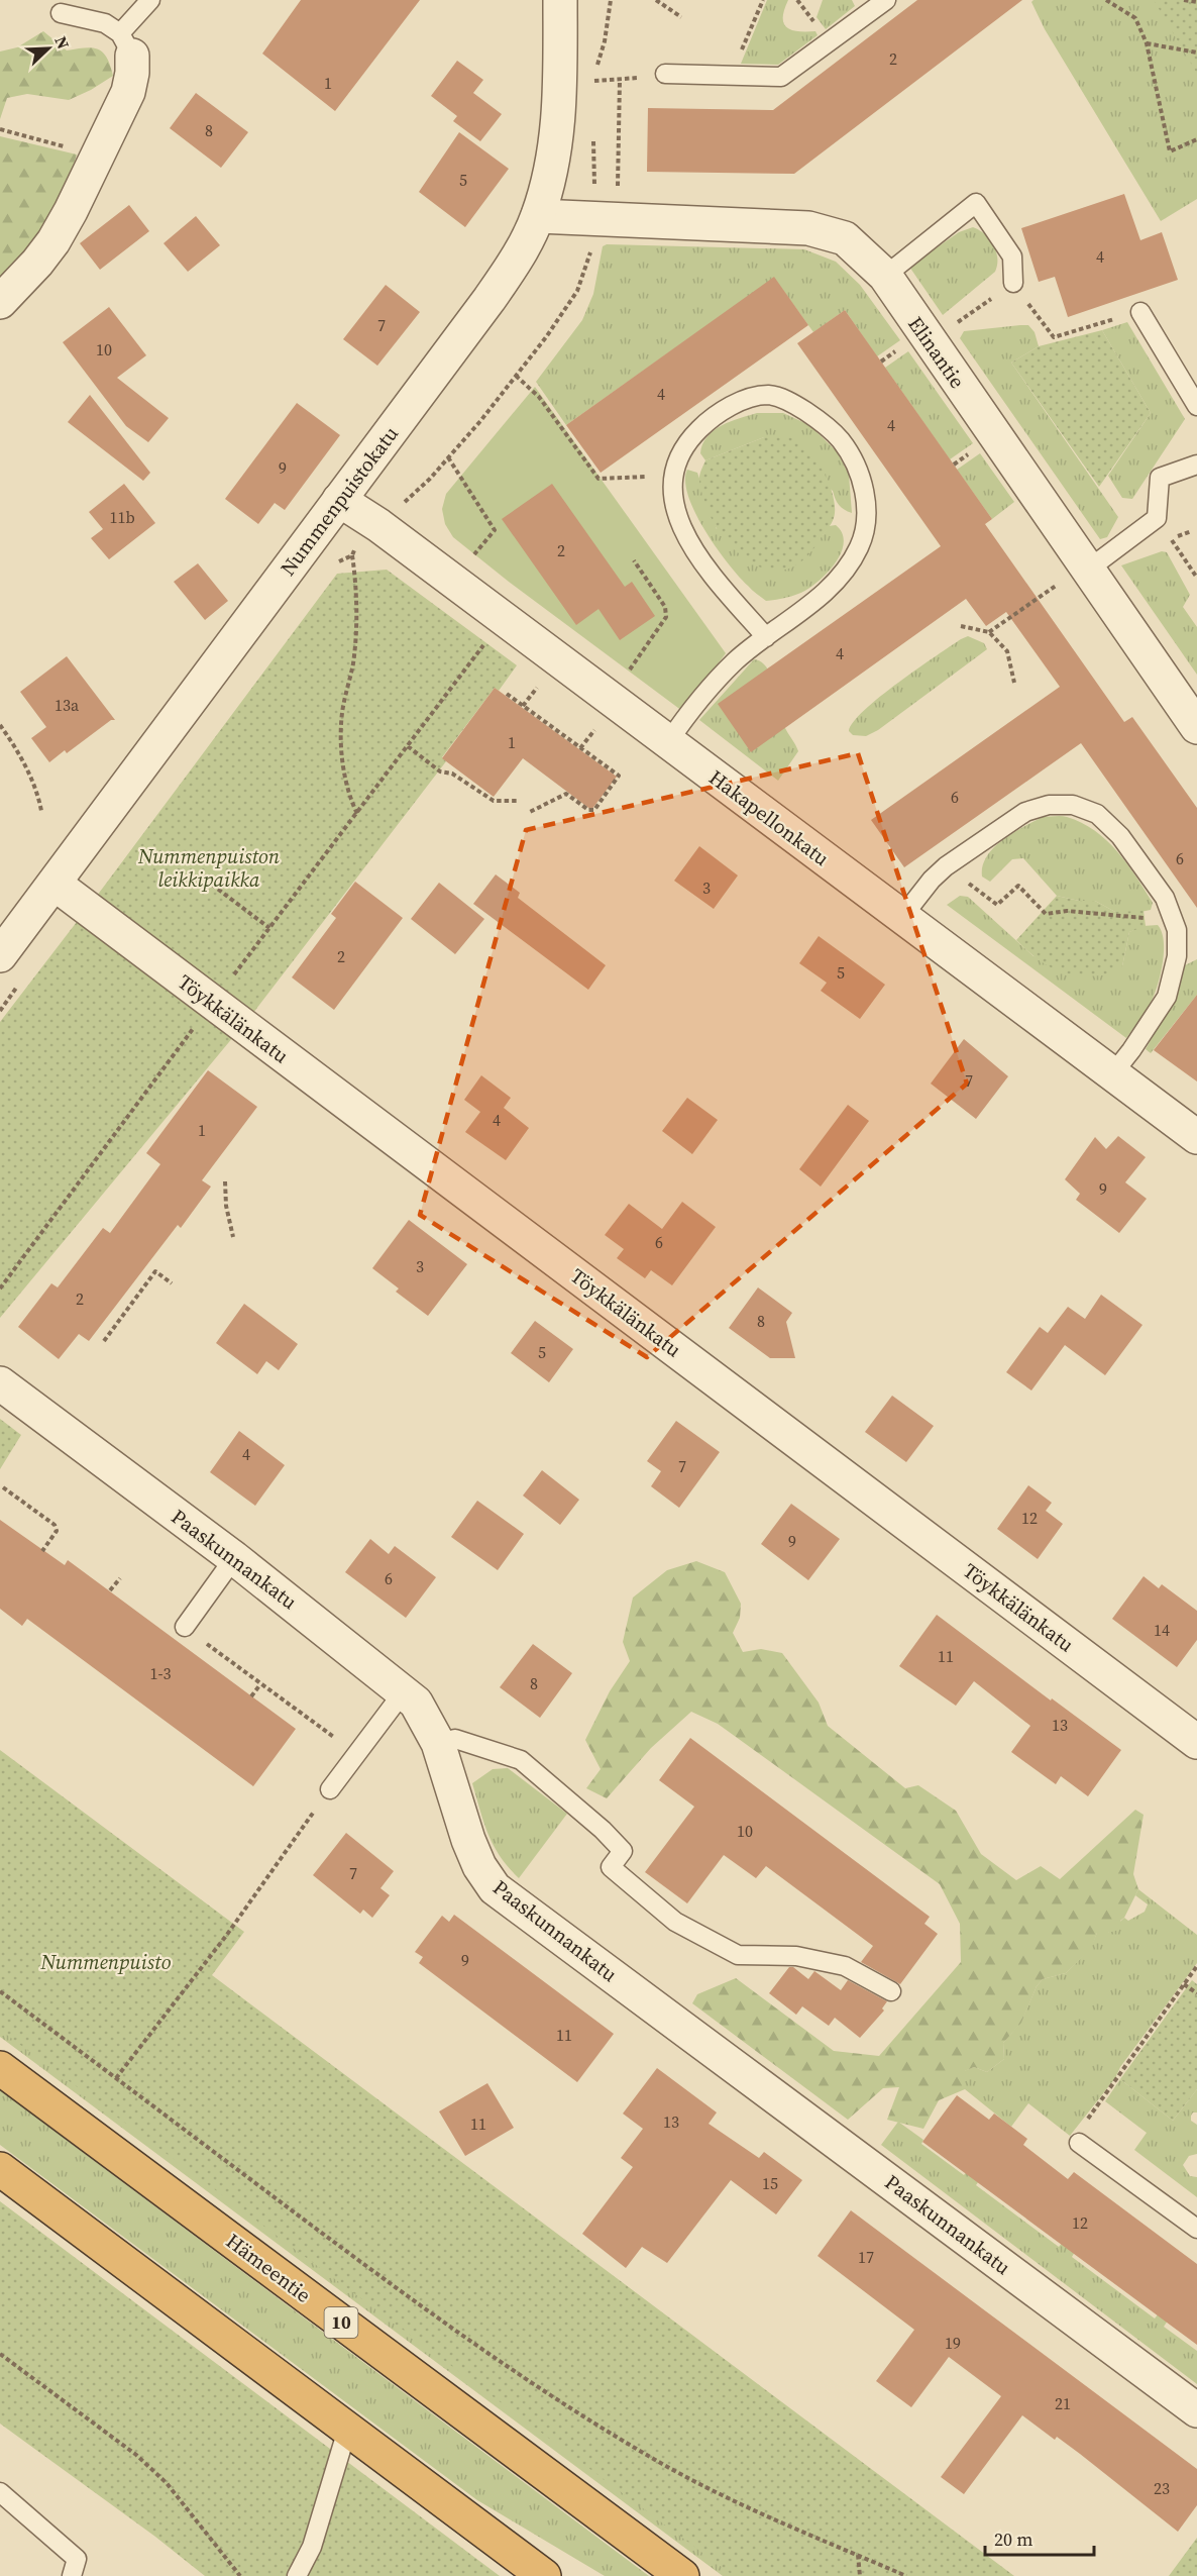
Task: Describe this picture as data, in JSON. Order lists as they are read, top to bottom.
{
  "streets": {
    "highway": ["Hämeentie", "10"],
    "street": [
      "Elinantie",
      "Nummenpuistokatu",
      "Hakapellonkatu",
      "Töykkälänkatu",
      "Paaskunnankatu"
    ]
  },
  "crossings": [
    ["Elinantie", "Nummenpuistokatu"],
    ["Nummenpuistokatu", "Hakapellonkatu"],
    ["Nummenpuistokatu", "Töykkälänkatu"]
  ],
  "parks": ["Nummenpuiston leikkipaikka", "Nummenpuisto"],
  "house_numbers": [
    "2",
    "1",
    "8",
    "5",
    "4",
    "7",
    "10",
    "4",
    "4",
    "9",
    "11b",
    "2",
    "4",
    "13a",
    "1",
    "6",
    "6",
    "3",
    "2",
    "5",
    "7",
    "4",
    "1",
    "9",
    "6",
    "3",
    "2",
    "8",
    "5",
    "4",
    "7",
    "12",
    "9",
    "6",
    "14",
    "11",
    "1-3",
    "8",
    "13",
    "10",
    "7",
    "9",
    "11",
    "13",
    "11",
    "15",
    "12",
    "17",
    "19",
    "21",
    "23"
  ],
  "scale_bar": "20 m",
  "north": "top right"
}
